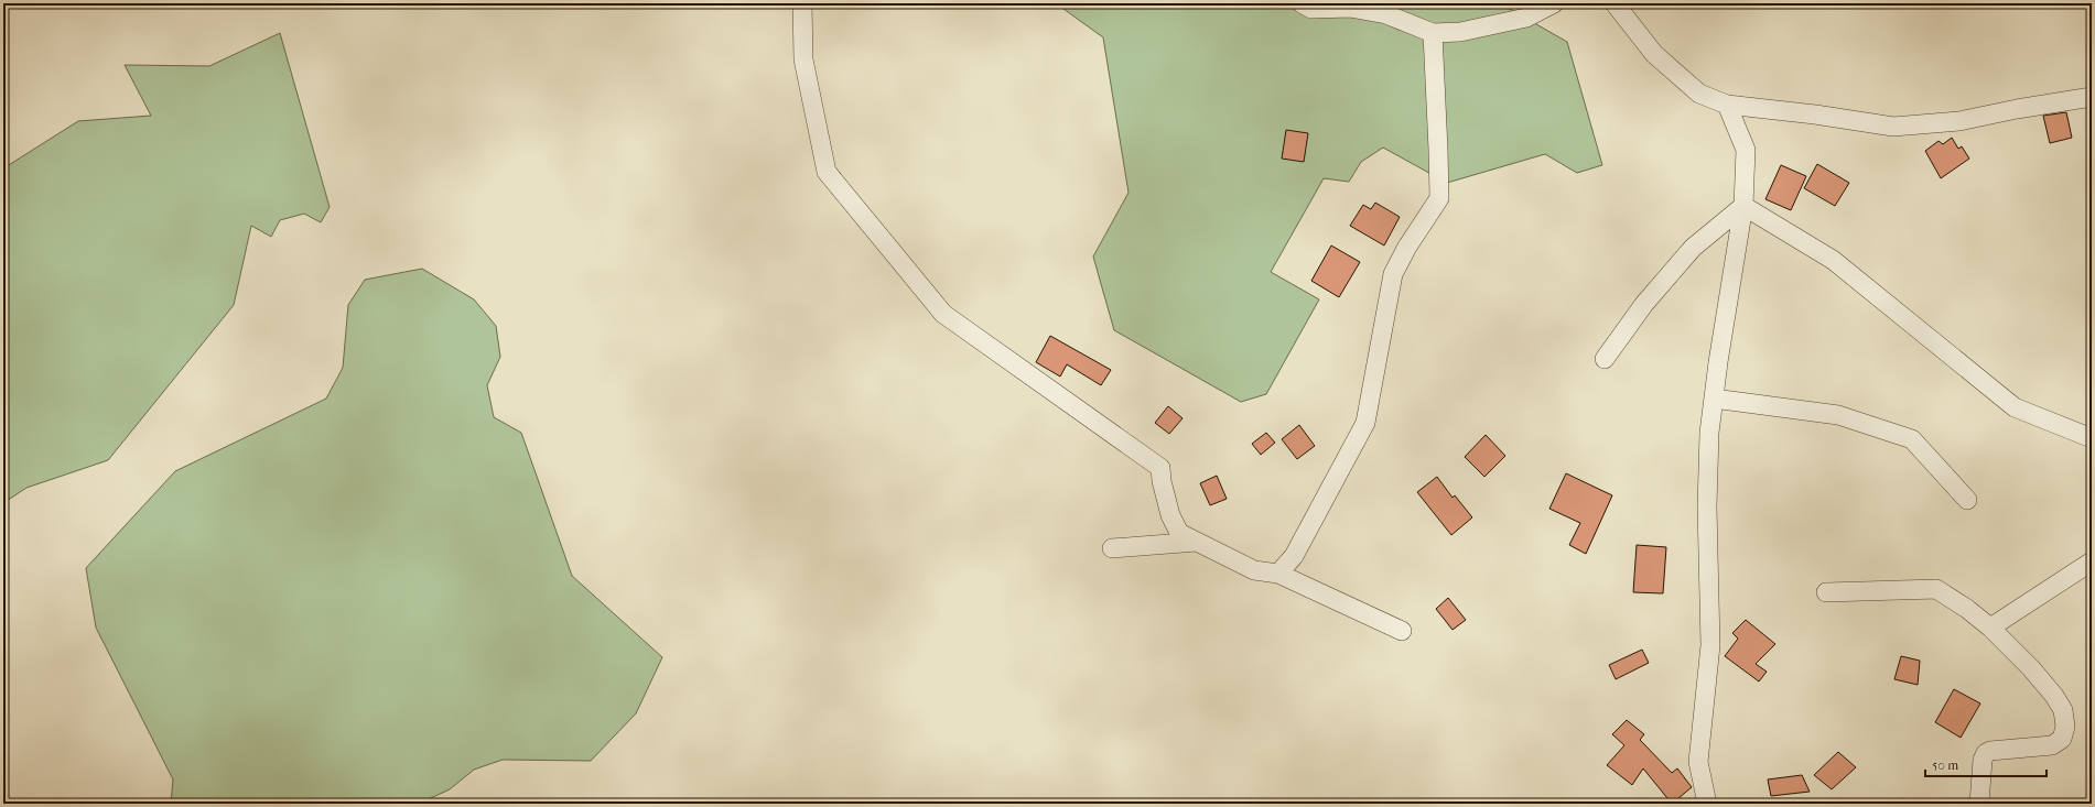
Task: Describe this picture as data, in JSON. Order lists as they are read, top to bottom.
{
  "scale_bar": "50 m"
}
